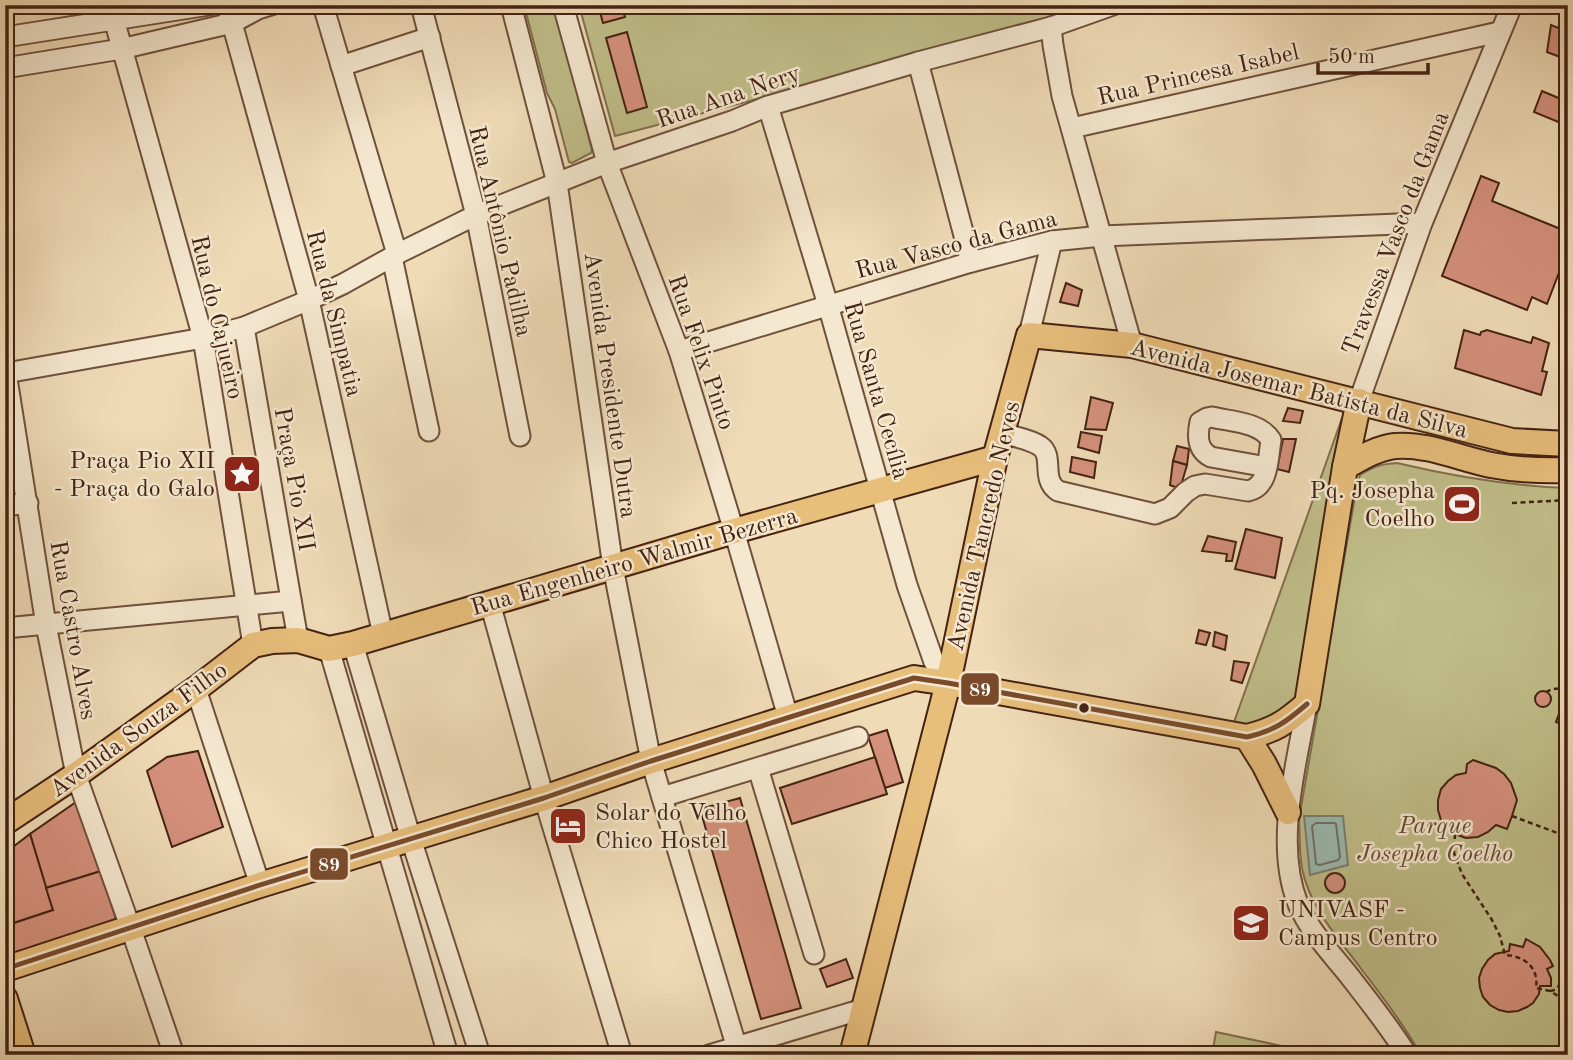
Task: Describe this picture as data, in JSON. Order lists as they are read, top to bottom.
{
  "streets": {
    "main road": [
      "Avenida Josemar Batista da Silva",
      "Avenida Tancredo Neves",
      "Rua Engenheiro Walmir Bezerra",
      "Avenida Souza Filho"
    ],
    "street": [
      "Rua Princesa Isabel",
      "Rua Ana Nery",
      "Rua Antônio Padilha",
      "Travessa Vasco da Gama",
      "Rua Vasco da Gama",
      "Rua da Simpatia",
      "Rua do Cajueiro",
      "Rua Felix Pinto",
      "Avenida Presidente Dutra",
      "Rua Santa Cecília",
      "Praça Pio XII",
      "Rua Castro Alves"
    ]
  },
  "crossings": [
    ["Rua Princesa Isabel", "Travessa Vasco da Gama"],
    ["Rua Ana Nery", "Rua Antônio Padilha"],
    ["Rua Ana Nery", "Rua da Simpatia"],
    ["Rua Ana Nery", "Rua do Cajueiro"],
    ["Rua Ana Nery", "Rua Felix Pinto"],
    ["Rua Ana Nery", "Avenida Presidente Dutra"],
    ["Rua Ana Nery", "Rua Santa Cecília"],
    ["Rua Ana Nery", "Praça Pio XII"],
    ["Rua Ana Nery", "Rua Castro Alves"],
    ["Travessa Vasco da Gama", "Rua Vasco da Gama"],
    ["Travessa Vasco da Gama", "Avenida Josemar Batista da Silva"],
    ["Rua Vasco da Gama", "Rua Felix Pinto"],
    ["Rua Vasco da Gama", "Rua Santa Cecília"],
    ["Rua Vasco da Gama", "Avenida Tancredo Neves"],
    ["Rua da Simpatia", "Rua Engenheiro Walmir Bezerra"],
    ["Rua do Cajueiro", "Rua Engenheiro Walmir Bezerra"],
    ["Rua do Cajueiro", "Avenida Souza Filho"],
    ["Rua Felix Pinto", "Rua Engenheiro Walmir Bezerra"],
    ["Avenida Presidente Dutra", "Rua Engenheiro Walmir Bezerra"],
    ["Avenida Josemar Batista da Silva", "Avenida Tancredo Neves"],
    ["Rua Santa Cecília", "Avenida Tancredo Neves"],
    ["Rua Santa Cecília", "Rua Engenheiro Walmir Bezerra"],
    ["Praça Pio XII", "Rua Engenheiro Walmir Bezerra"],
    ["Avenida Tancredo Neves", "Rua Engenheiro Walmir Bezerra"],
    ["Rua Engenheiro Walmir Bezerra", "Avenida Souza Filho"],
    ["Rua Castro Alves", "Avenida Souza Filho"]
  ],
  "parks": ["Parque Josepha Coelho"],
  "places": {
    "place": ["Praça Pio XII - Praça do Galo"],
    "sports": ["Pq. Josepha Coelho"],
    "hotel": ["Solar do Velho Chico Hostel"],
    "school or university": ["UNIVASF - Campus Centro"]
  },
  "lines": ["transit line 89"],
  "scale_bar": "50 m"
}
